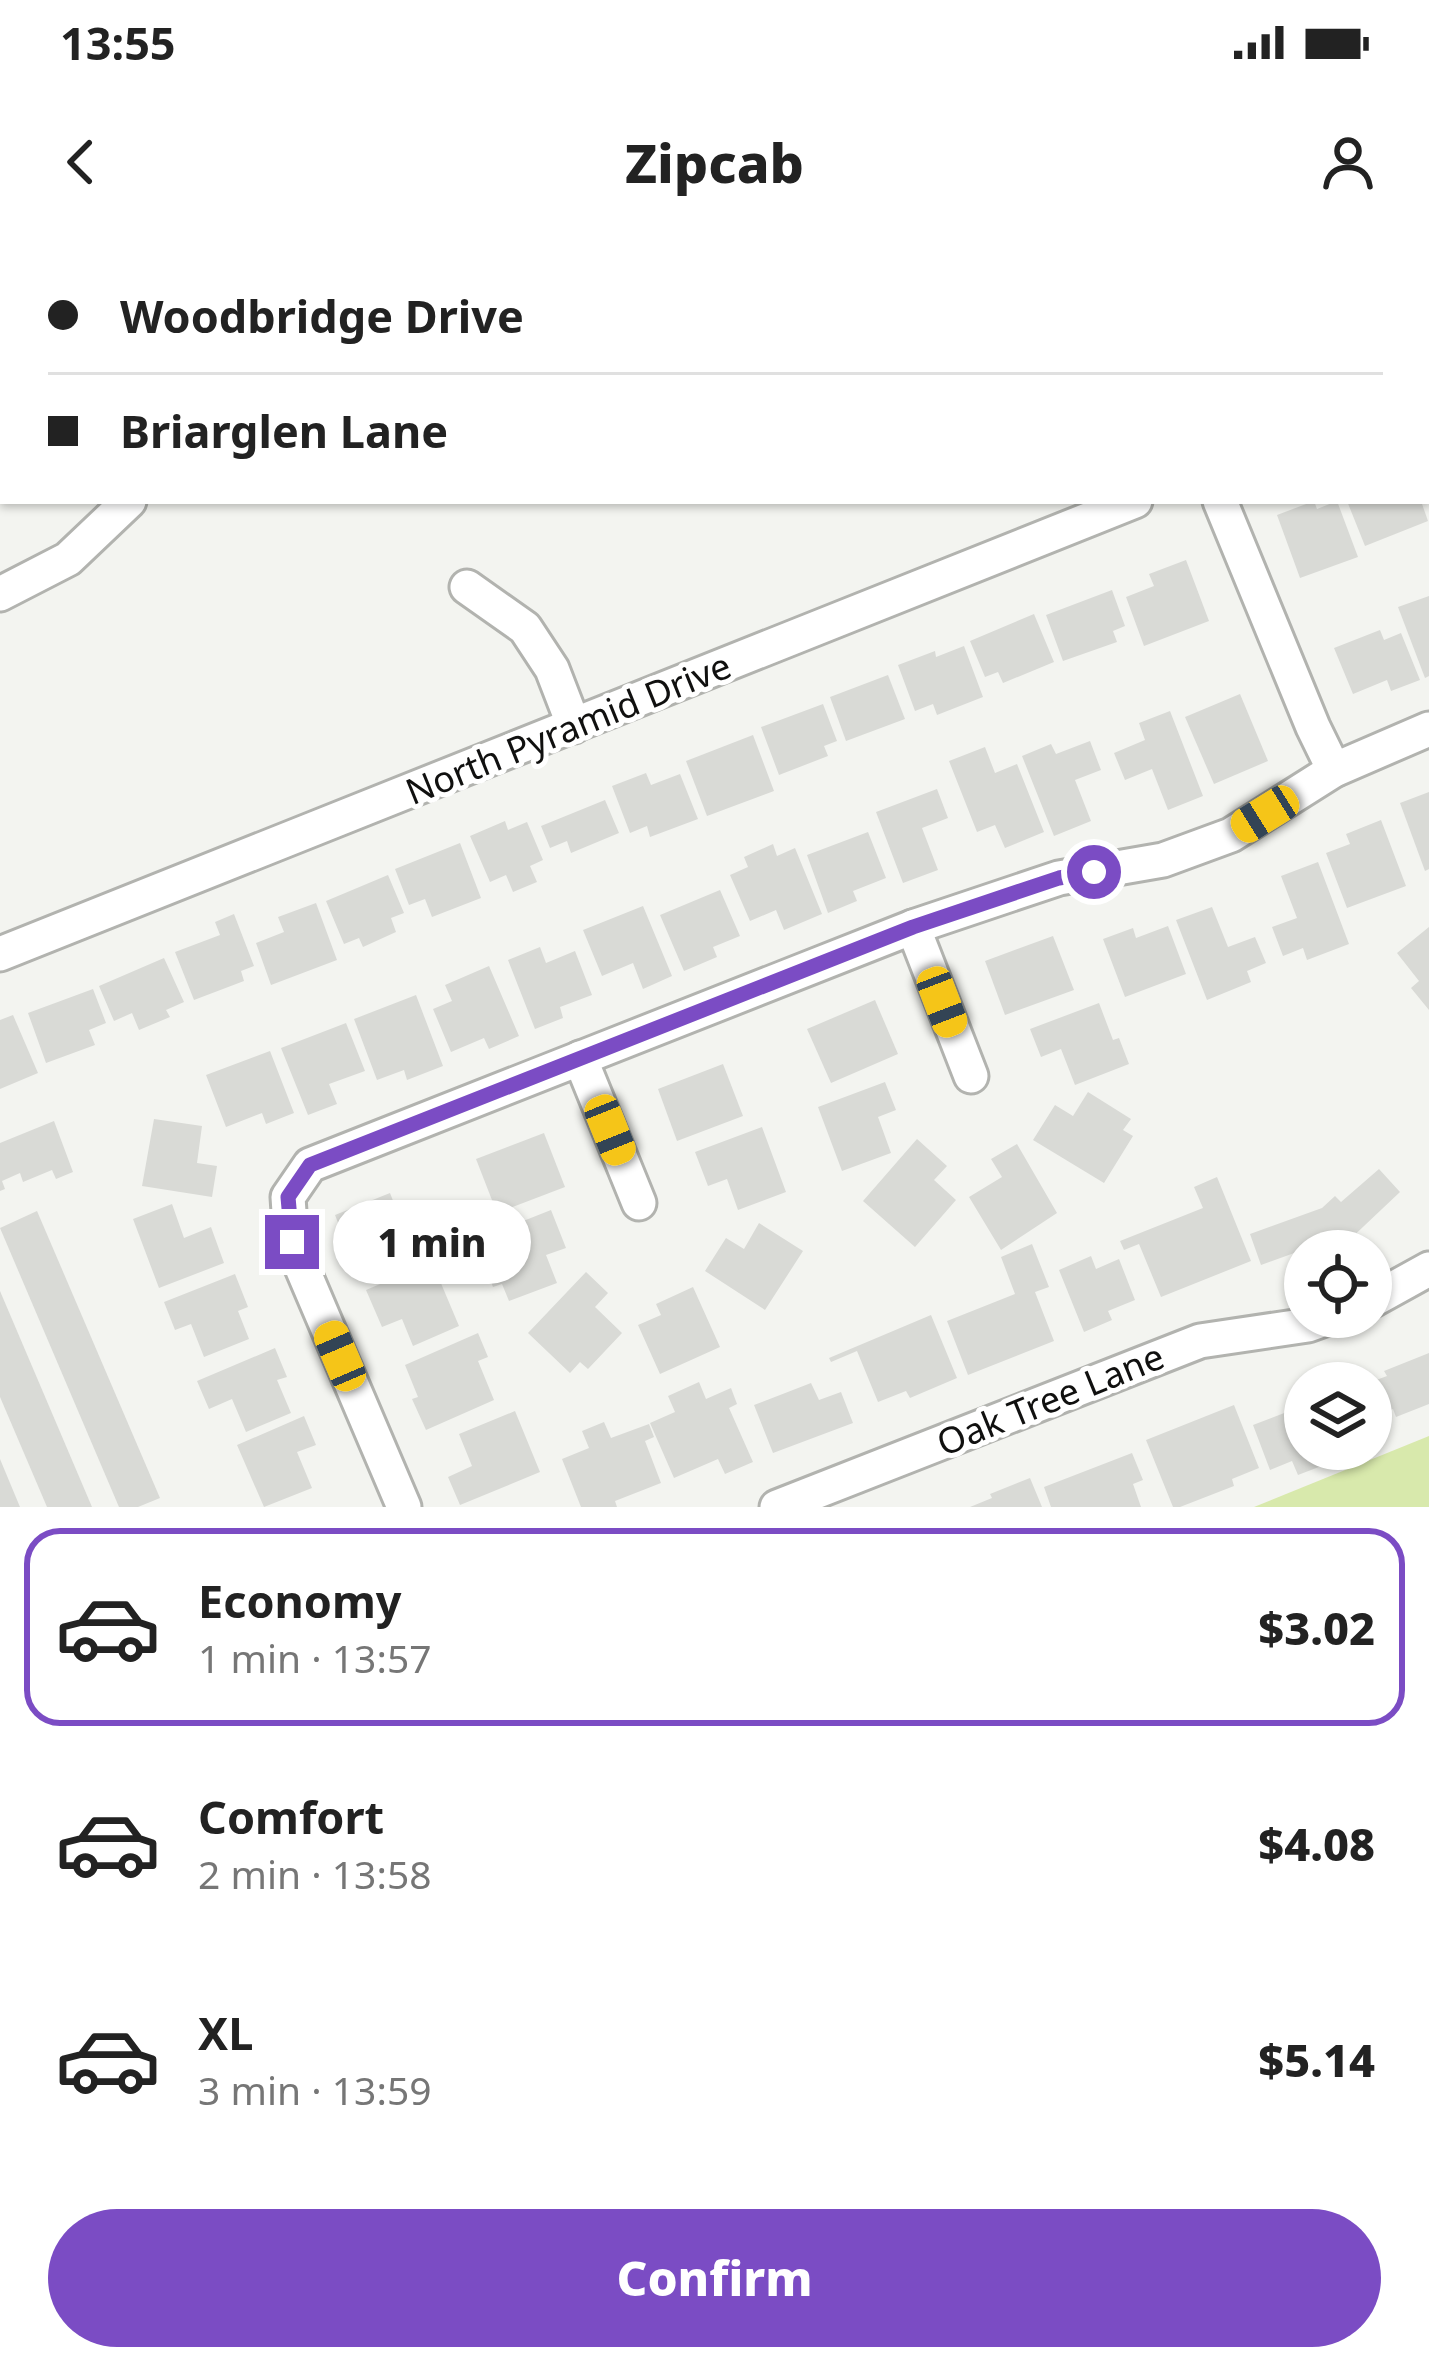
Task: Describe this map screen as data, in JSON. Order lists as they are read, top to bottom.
{
  "streets": {
    "street": ["North Pyramid Drive", "Oak Tree Lane"]
  },
  "page": {
    "status": "13:55",
    "header": "Zipcab",
    "banner": ["Woodbridge Drive", "Briarglen Lane"],
    "bubble": "1 min",
    "list": [
      {
        "name": "Economy",
        "note": "1 min · 13:57",
        "value": "$3.02"
      },
      {
        "name": "Comfort",
        "note": "2 min · 13:58",
        "value": "$4.08"
      },
      {
        "name": "XL",
        "note": "3 min · 13:59",
        "value": "$5.14"
      }
    ],
    "buttons": "Confirm"
  }
}
